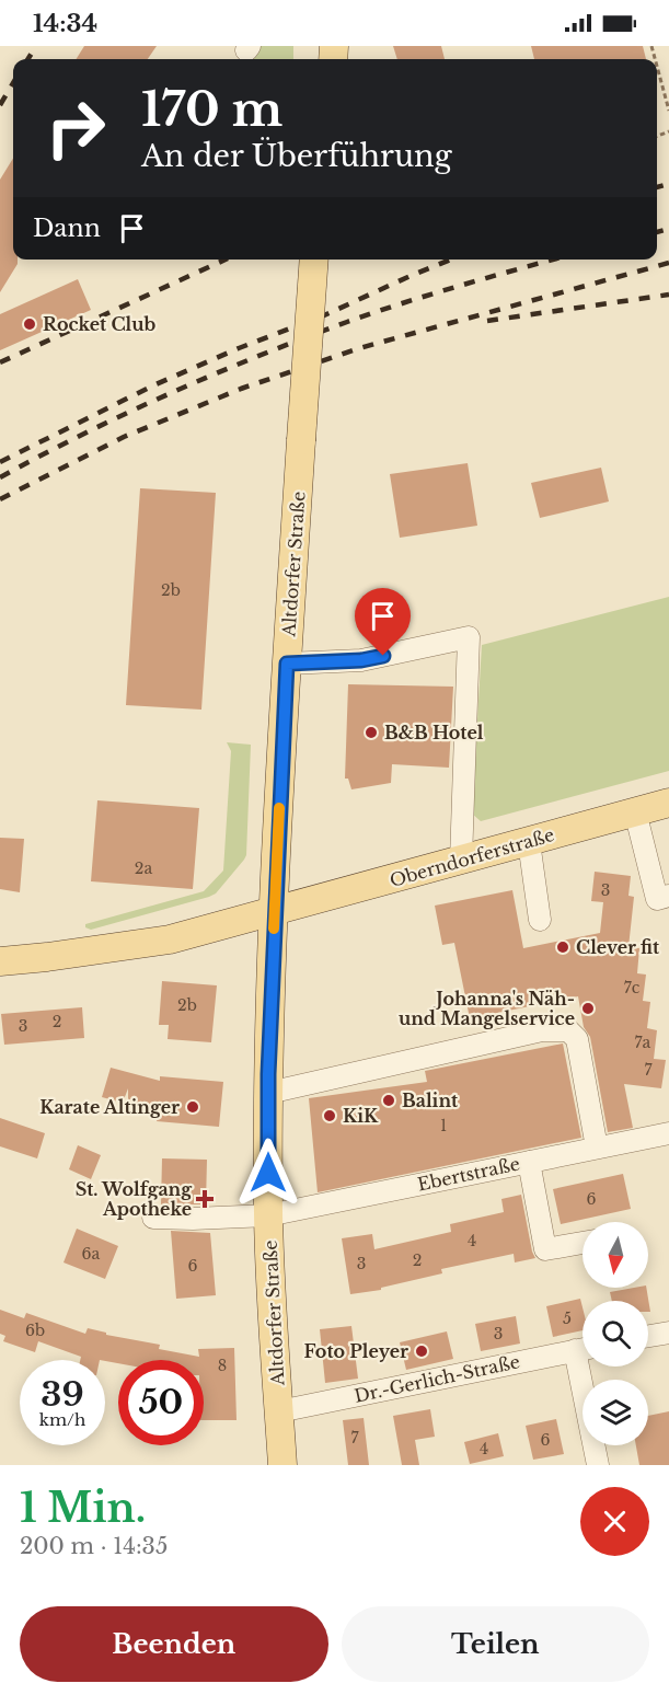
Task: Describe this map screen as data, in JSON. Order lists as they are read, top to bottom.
{
  "streets": {
    "main road": ["Altdorfer Straße", "Oberndorferstraße"],
    "street": ["Ebertstraße", "Dr.-Gerlich-Straße"]
  },
  "crossings": [
    ["Altdorfer Straße", "Oberndorferstraße"],
    ["Altdorfer Straße", "Ebertstraße"],
    ["Altdorfer Straße", "Dr.-Gerlich-Straße"]
  ],
  "places": {
    "other": [
      "Rocket Club",
      "B&B Hotel",
      "Clever fit",
      "Johanna's Näh- und Mangelservice",
      "Balint",
      "Karate Altinger",
      "KiK",
      "Foto Pleyer"
    ],
    "health": ["St. Wolfgang Apotheke"]
  },
  "house_numbers": [
    "2b",
    "2a",
    "3",
    "7c",
    "2b",
    "2",
    "3",
    "7a",
    "7",
    "1",
    "6",
    "4",
    "6a",
    "2",
    "3",
    "6",
    "5",
    "6b",
    "3",
    "8",
    "7",
    "6",
    "4"
  ],
  "north": "bottom",
  "page": {
    "status": "14:34",
    "turn": ["170 m", "An der Überführung"],
    "then": "Dann",
    "speed": "39 km/h",
    "limit": "50",
    "heading": ["1 Min.", "200 m · 14:35"],
    "buttons": ["Beenden", "Teilen"]
  }
}
